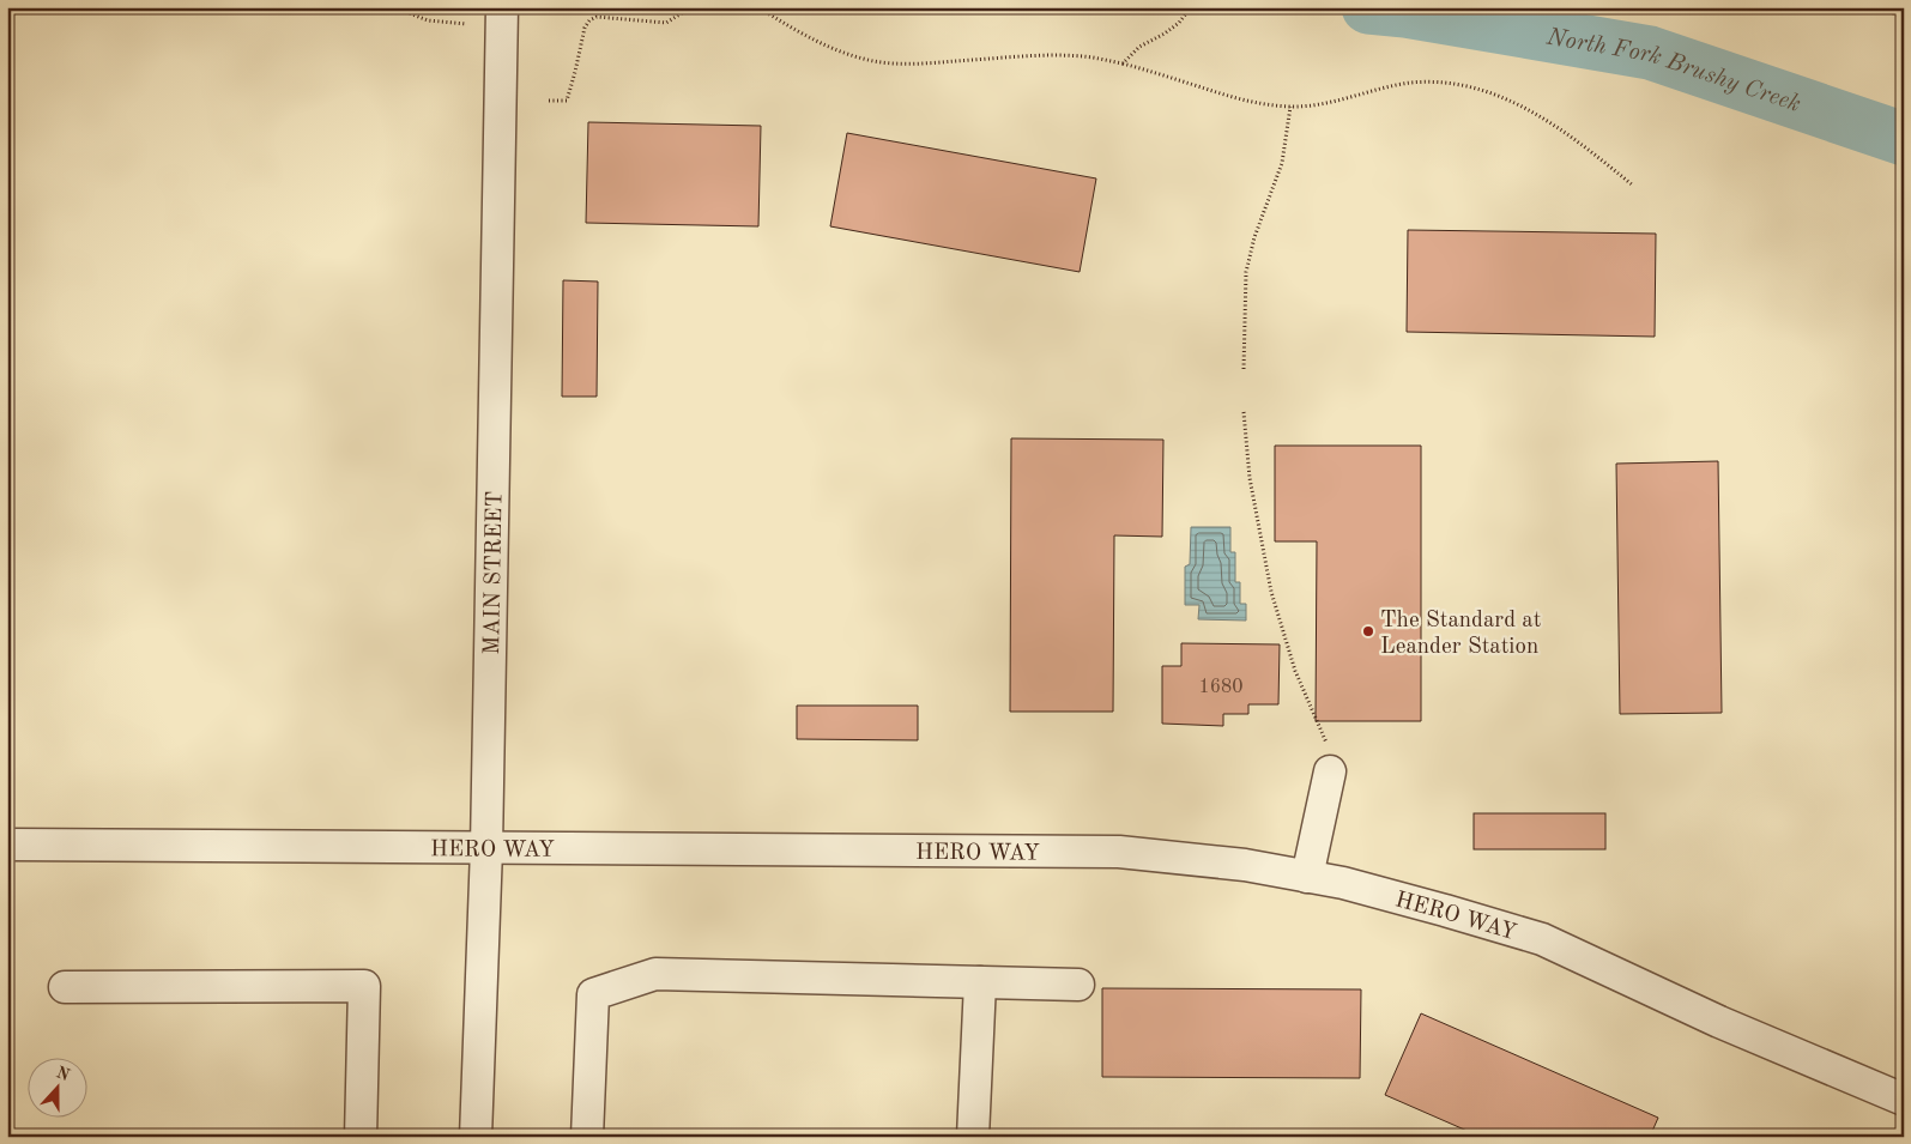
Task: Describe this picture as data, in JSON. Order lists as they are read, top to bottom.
{
  "streets": {
    "street": ["MAIN STREET", "HERO WAY"]
  },
  "crossings": [
    ["MAIN STREET", "HERO WAY"]
  ],
  "water": ["North Fork Brushy Creek"],
  "places": ["The Standard at Leander Station"],
  "house_numbers": ["1680"],
  "north": "top"
}
